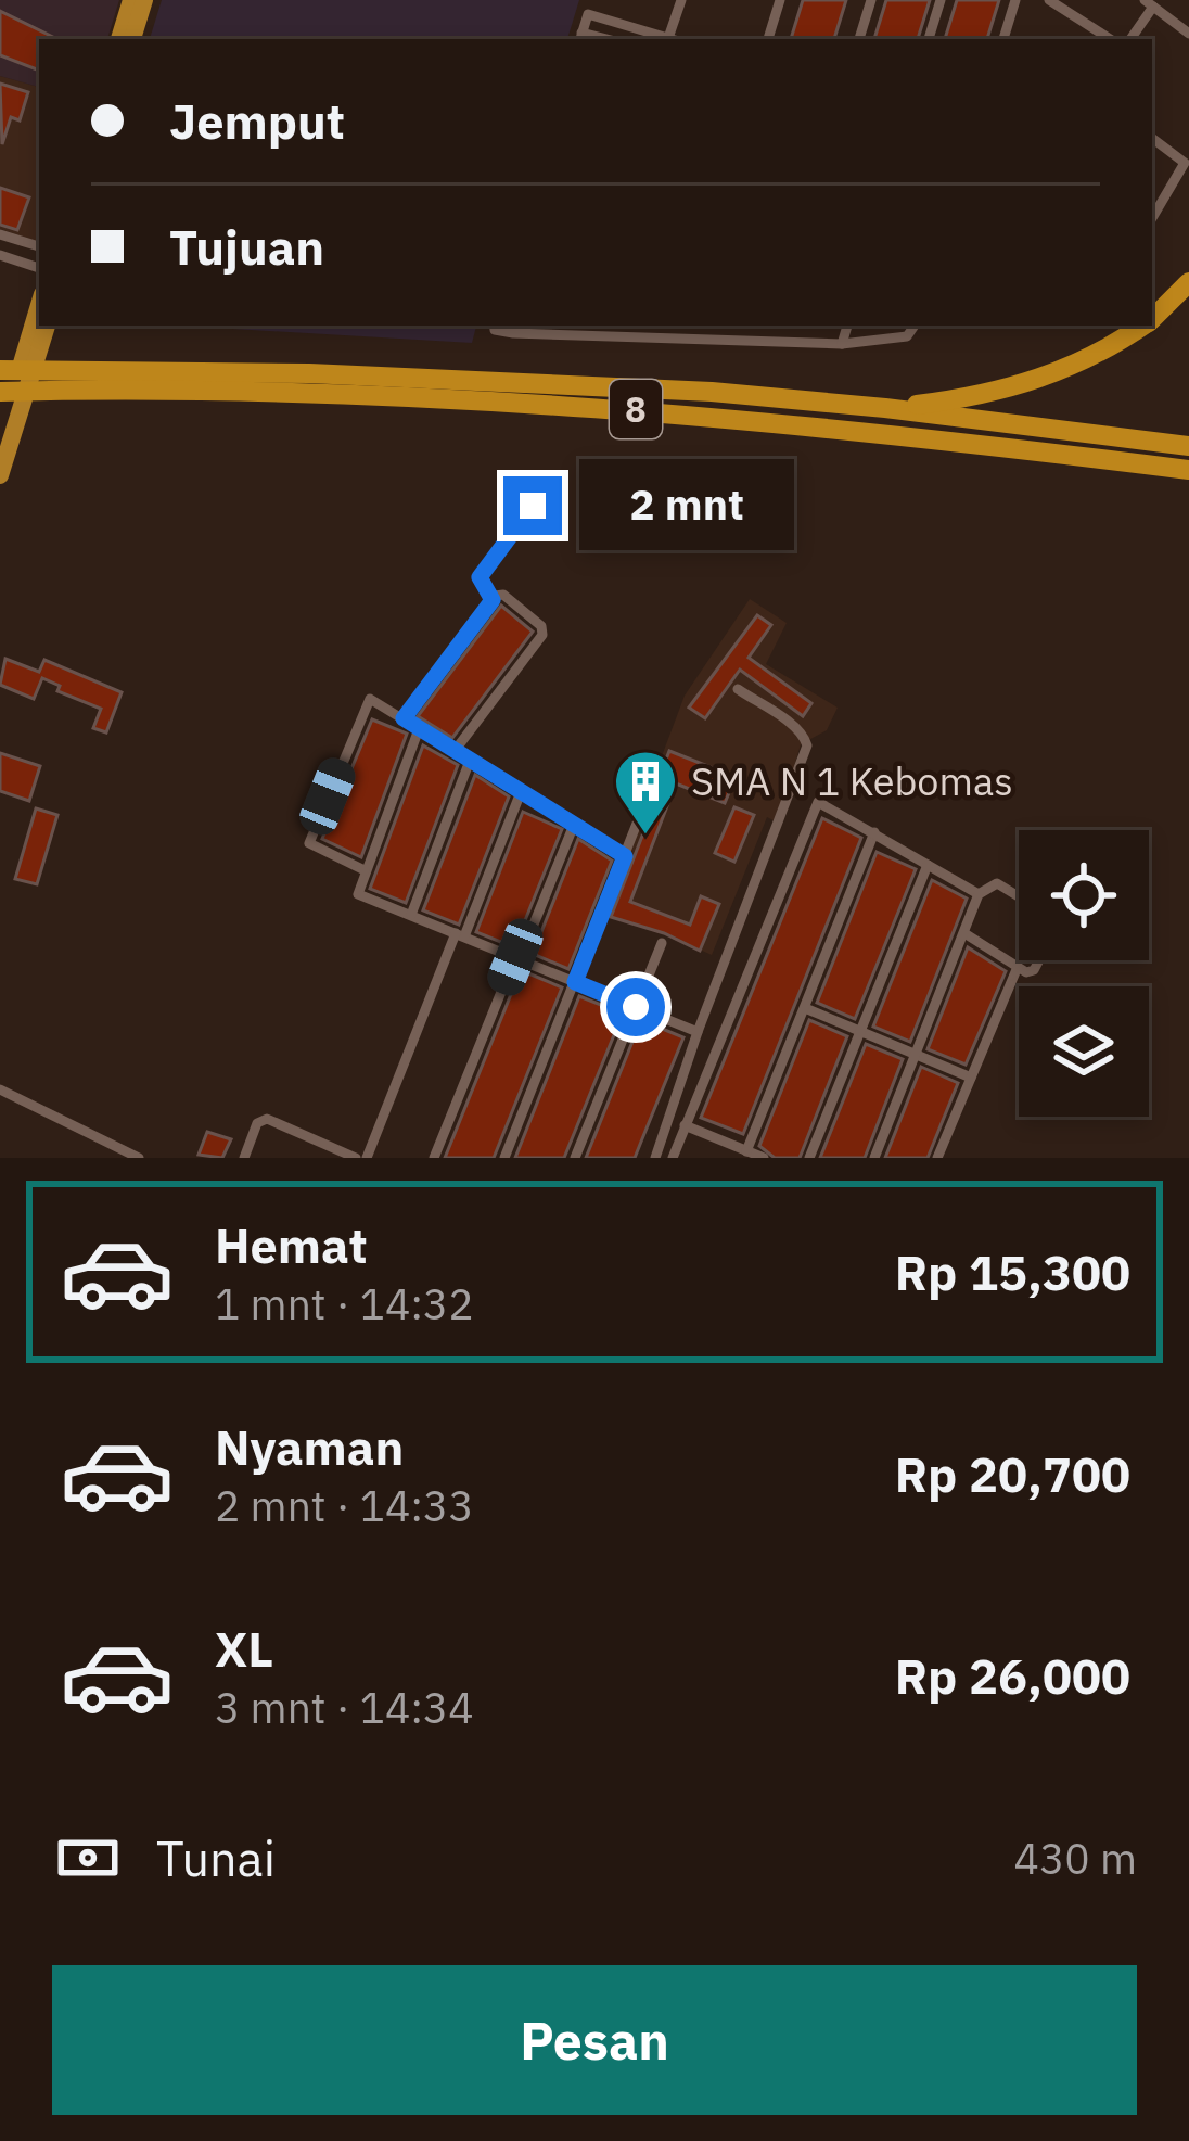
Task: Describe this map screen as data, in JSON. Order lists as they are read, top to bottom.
{
  "streets": {
    "highway": ["8"]
  },
  "places": {
    "building": ["SMA N 1 Kebomas"]
  },
  "page": {
    "banner": ["Jemput", "Tujuan"],
    "bubble": "2 mnt",
    "list": [
      {
        "name": "Hemat",
        "note": "1 mnt · 14:32",
        "value": "Rp 15,300"
      },
      {
        "name": "Nyaman",
        "note": "2 mnt · 14:33",
        "value": "Rp 20,700"
      },
      {
        "name": "XL",
        "note": "3 mnt · 14:34",
        "value": "Rp 26,000"
      }
    ],
    "pay": ["Tunai", "430 m"],
    "buttons": "Pesan"
  }
}
